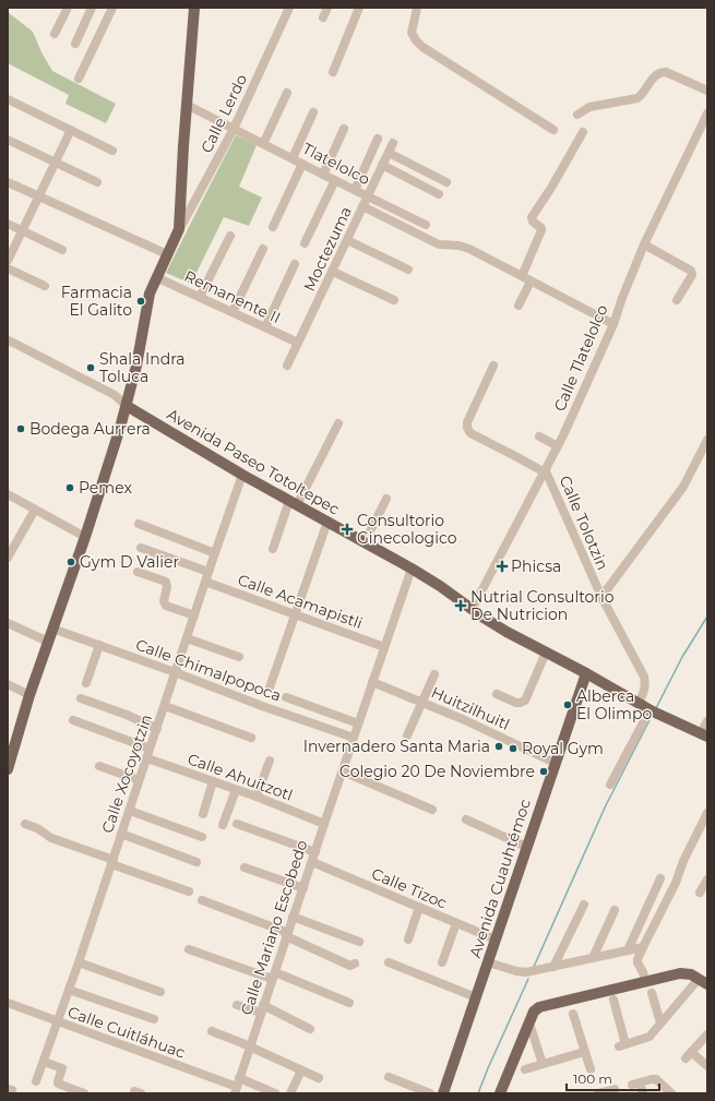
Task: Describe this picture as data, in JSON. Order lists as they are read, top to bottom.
{
  "streets": {
    "main road": ["Avenida Paseo Totoltepec", "Avenida Cuauhtémoc"],
    "street": [
      "Calle Lerdo",
      "Tlatelolco",
      "Moctezuma",
      "Remanente II",
      "Calle Tlatelolco",
      "Calle Tolotzin",
      "Calle Acamapistli",
      "Calle Chimalpopoca",
      "Huitzilhuitl",
      "Calle Xocoyotzin",
      "Calle Ahuítzotl",
      "Calle Tizoc",
      "Calle Mariano Escobedo",
      "Calle Cuitláhuac"
    ]
  },
  "crossings": [
    ["Calle Lerdo", "Tlatelolco"],
    ["Tlatelolco", "Moctezuma"],
    ["Moctezuma", "Remanente II"],
    ["Calle Tlatelolco", "Avenida Paseo Totoltepec"],
    ["Calle Tlatelolco", "Calle Tolotzin"],
    ["Avenida Paseo Totoltepec", "Calle Tolotzin"],
    ["Avenida Paseo Totoltepec", "Calle Xocoyotzin"],
    ["Avenida Paseo Totoltepec", "Avenida Cuauhtémoc"],
    ["Avenida Paseo Totoltepec", "Calle Mariano Escobedo"],
    ["Calle Acamapistli", "Calle Xocoyotzin"],
    ["Calle Acamapistli", "Calle Mariano Escobedo"],
    ["Calle Chimalpopoca", "Calle Xocoyotzin"],
    ["Calle Chimalpopoca", "Calle Mariano Escobedo"],
    ["Huitzilhuitl", "Avenida Cuauhtémoc"],
    ["Huitzilhuitl", "Calle Mariano Escobedo"],
    ["Calle Xocoyotzin", "Calle Ahuítzotl"],
    ["Calle Xocoyotzin", "Calle Cuitláhuac"],
    ["Calle Ahuítzotl", "Calle Mariano Escobedo"],
    ["Avenida Cuauhtémoc", "Calle Tizoc"],
    ["Calle Tizoc", "Calle Mariano Escobedo"],
    ["Calle Mariano Escobedo", "Calle Cuitláhuac"]
  ],
  "places": {
    "other": [
      "Farmacia El Galito",
      "Shala Indra Toluca",
      "Bodega Aurrera",
      "Pemex",
      "Gym D Valier",
      "Alberca El Olimpo",
      "Invernadero Santa Maria",
      "Royal Gym",
      "Colegio 20 De Noviembre"
    ],
    "health": ["Consultorio Ginecologico", "Phicsa", "Nutrial Consultorio De Nutricion"]
  },
  "scale_bar": "100 m"
}
